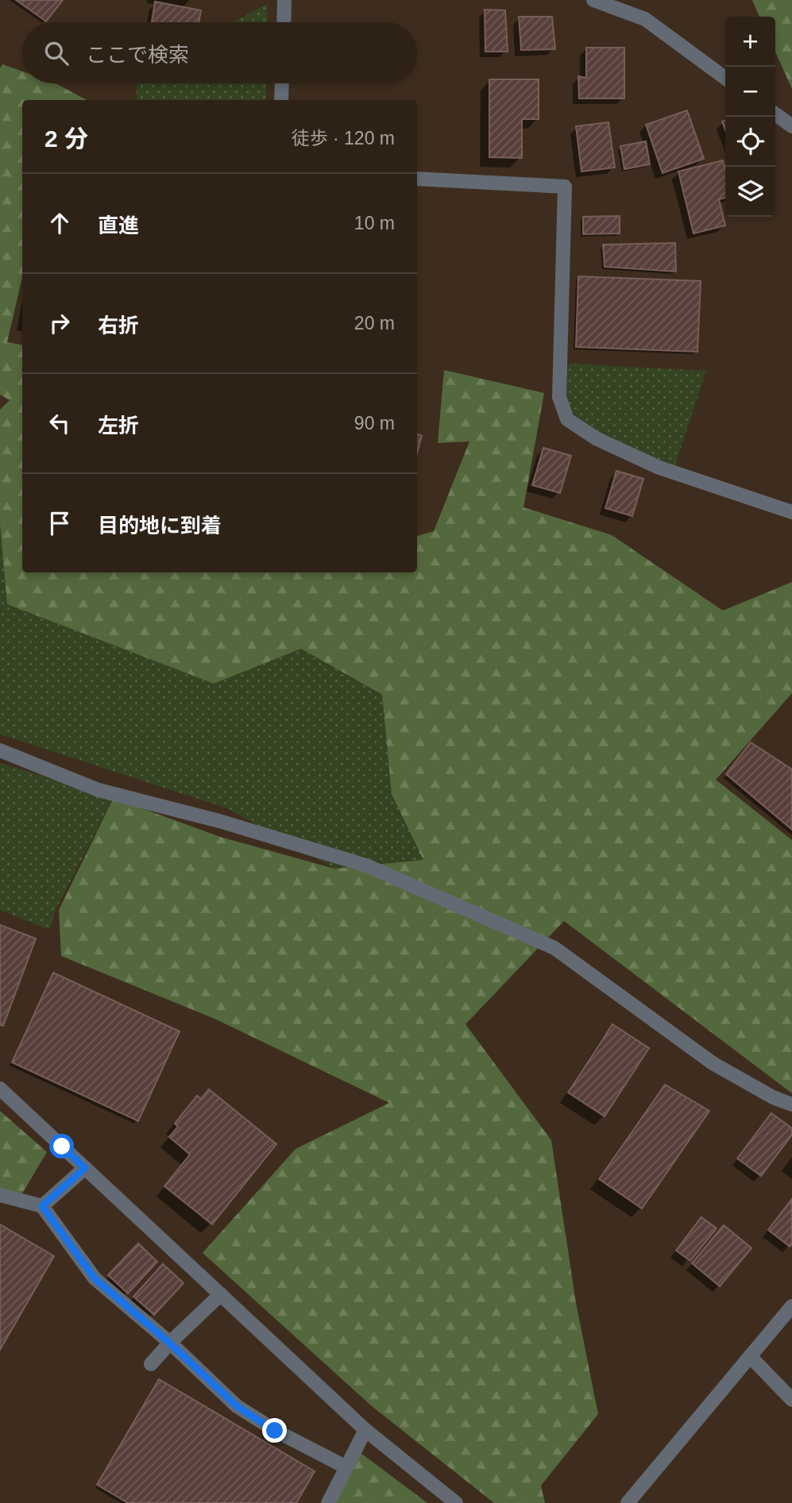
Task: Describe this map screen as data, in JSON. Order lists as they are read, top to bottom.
{
  "page": {
    "map_buttons": ["+", "−"],
    "search": "ここで検索",
    "heading": ["2 分", "徒歩 · 120 m"],
    "list": [
      ["直進", "10 m"],
      ["右折", "20 m"],
      ["左折", "90 m"],
      "目的地に到着"
    ]
  }
}
